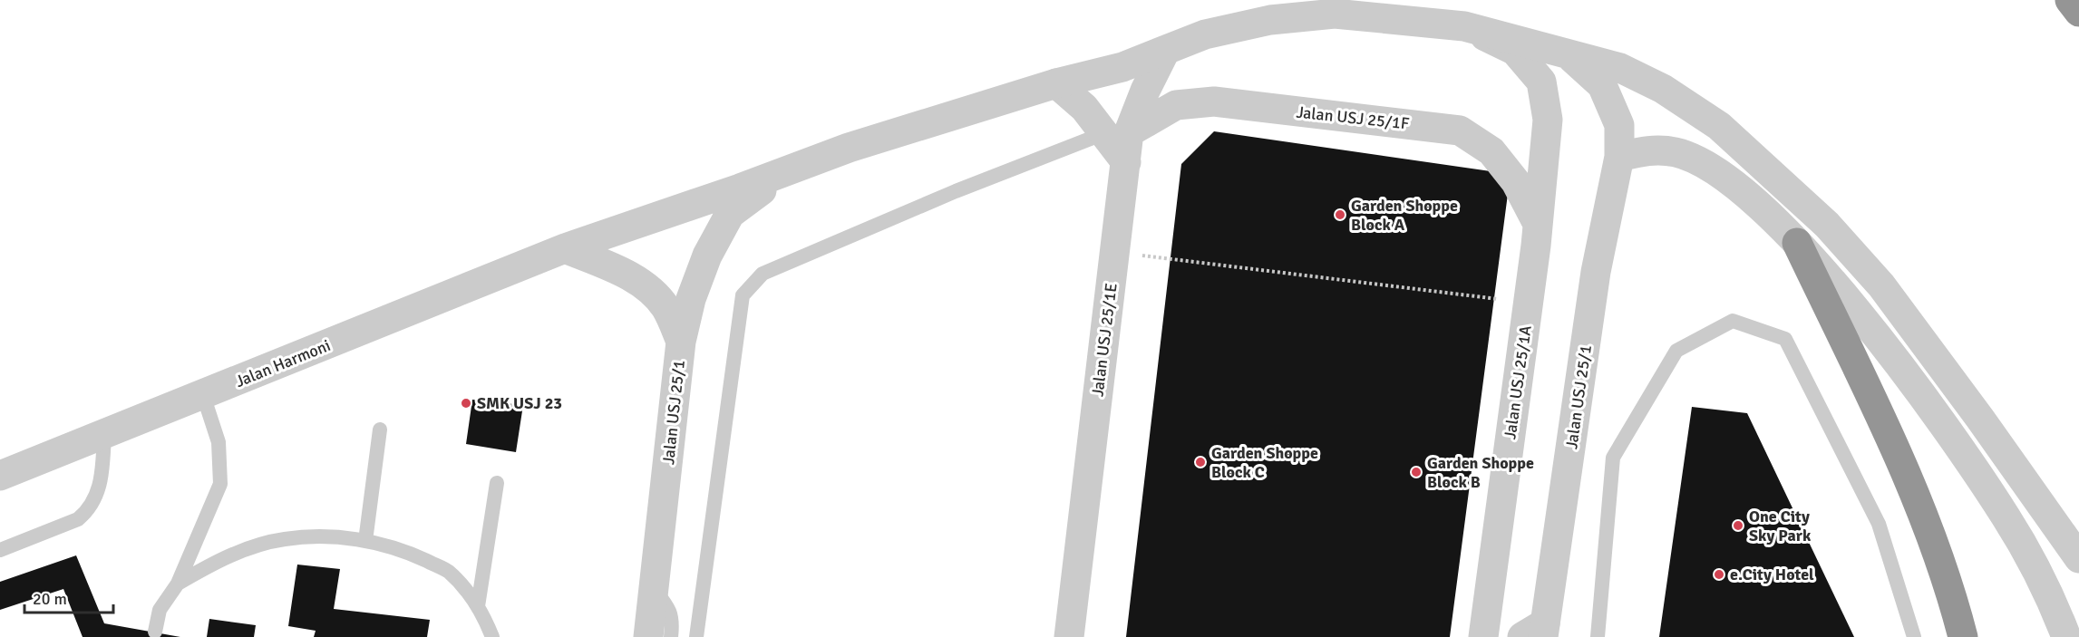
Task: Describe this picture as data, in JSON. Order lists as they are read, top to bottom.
{
  "streets": {
    "street": [
      "Jalan USJ 25/1F",
      "Jalan USJ 25/1E",
      "Jalan Harmoni",
      "Jalan USJ 25/1A",
      "Jalan USJ 25/1"
    ]
  },
  "crossings": [
    ["Jalan USJ 25/1F", "Jalan USJ 25/1E"],
    ["Jalan USJ 25/1F", "Jalan USJ 25/1A"],
    ["Jalan USJ 25/1E", "Jalan Harmoni"],
    ["Jalan Harmoni", "Jalan USJ 25/1A"],
    ["Jalan Harmoni", "Jalan USJ 25/1"]
  ],
  "places": [
    "Garden Shoppe Block A",
    "SMK USJ 23",
    "Garden Shoppe Block C",
    "Garden Shoppe Block B",
    "One City Sky Park",
    "e.City Hotel"
  ],
  "scale_bar": "20 m"
}
